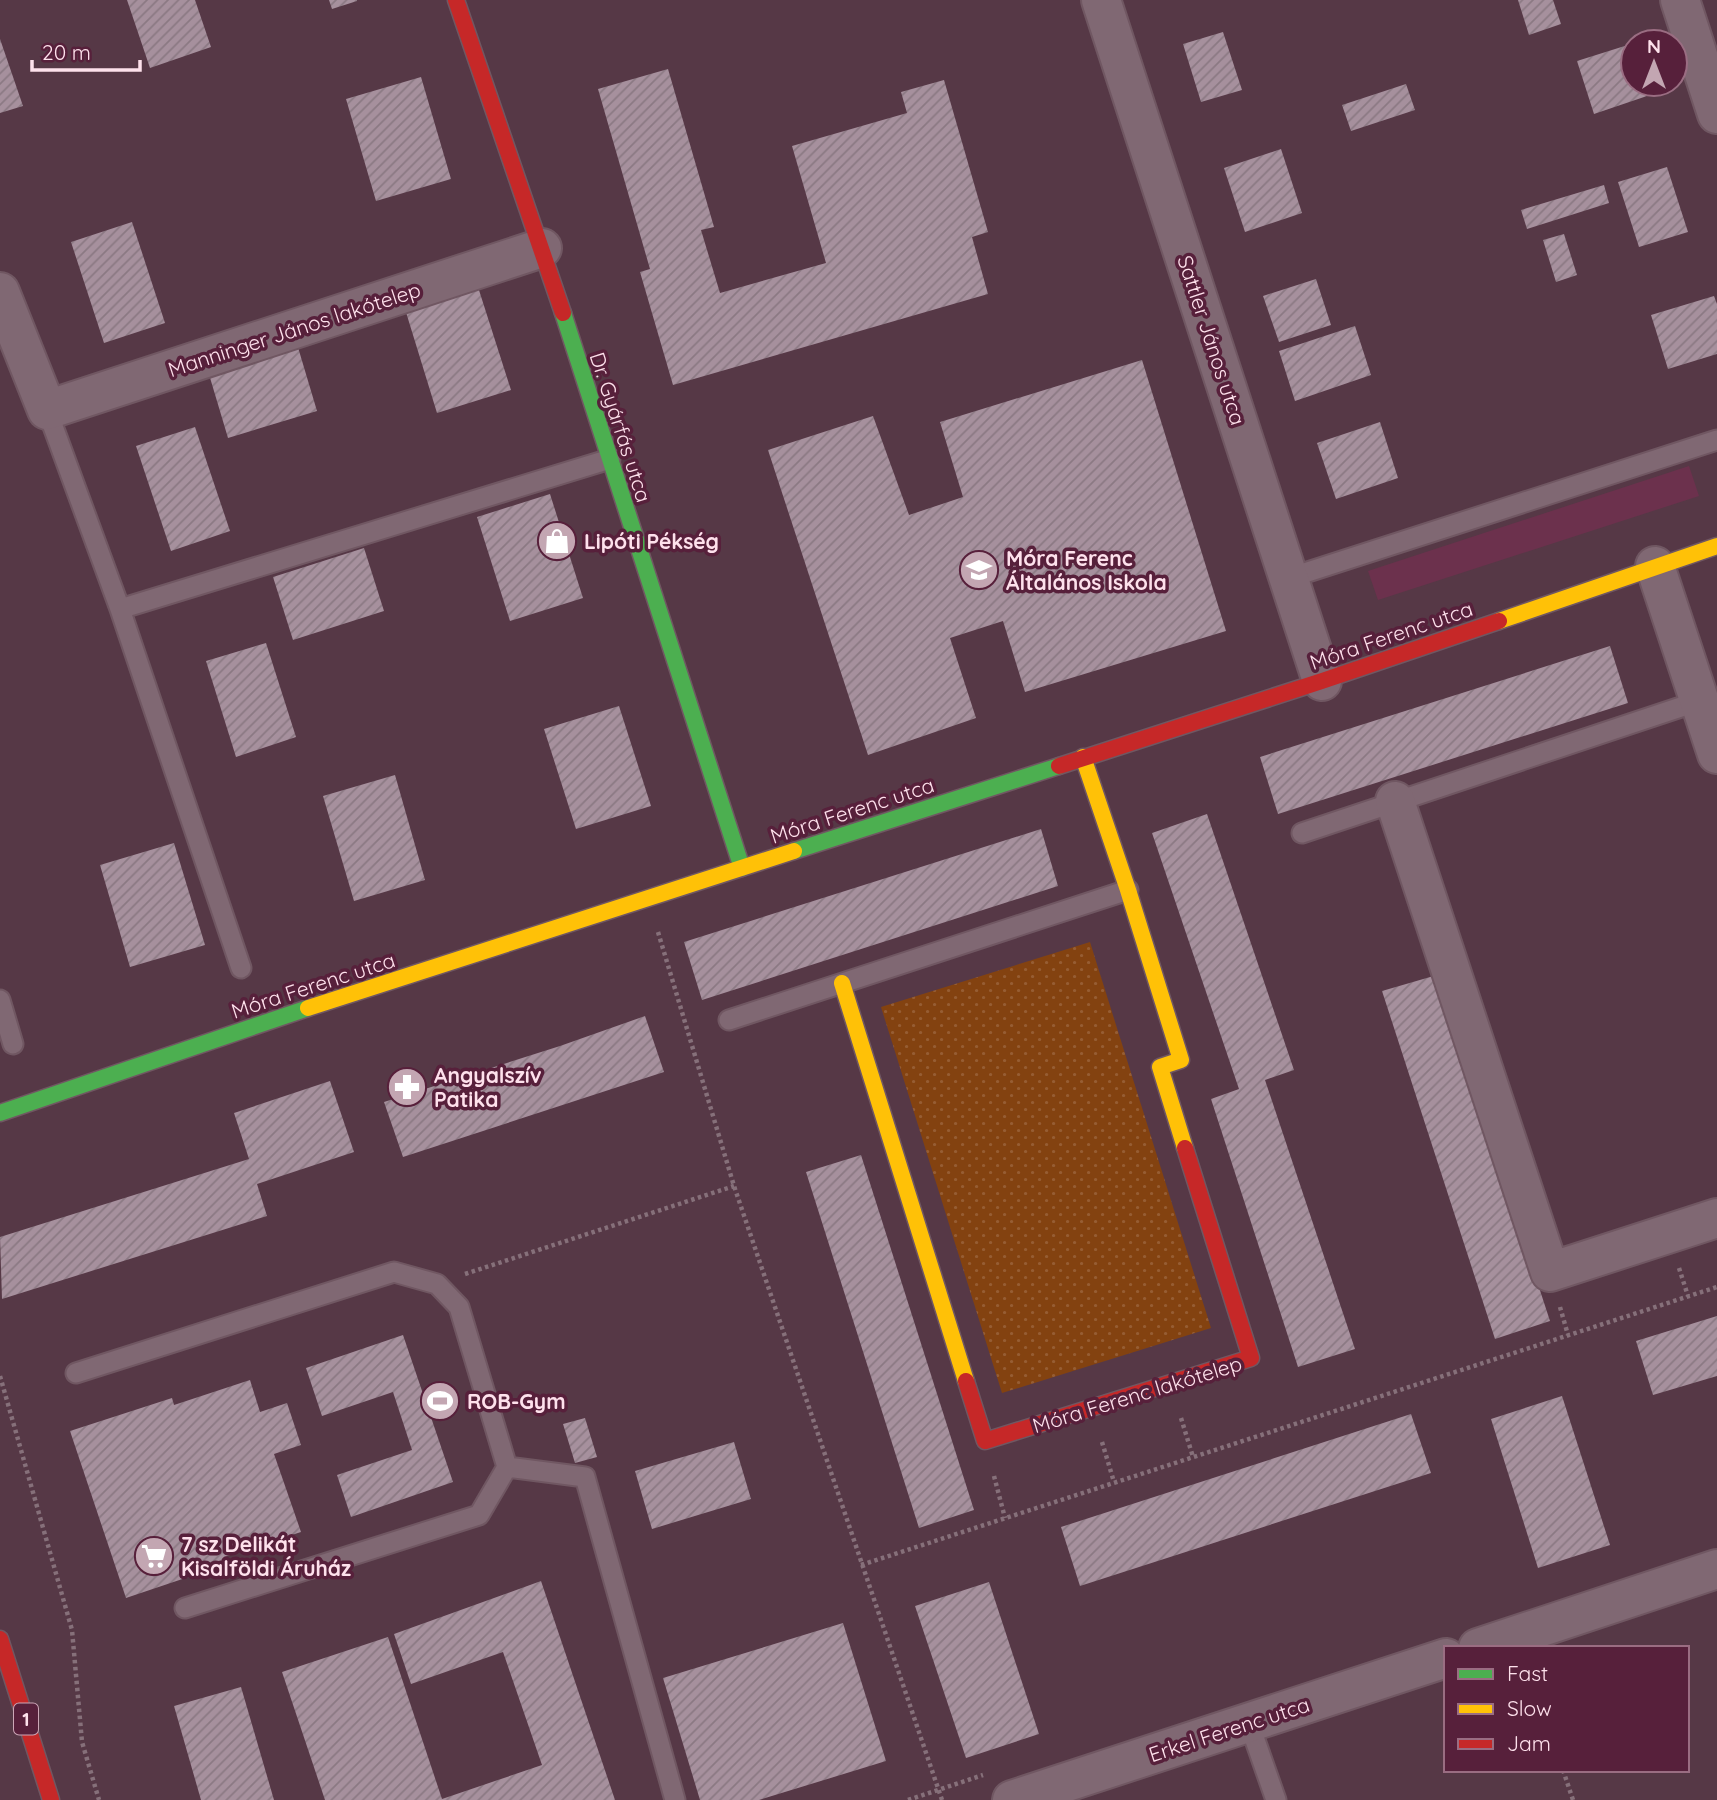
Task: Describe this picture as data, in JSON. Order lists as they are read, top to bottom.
{
  "streets": {
    "street": [
      "Manninger János lakótelep",
      "Sattler János utca",
      "Dr. Gyárfás utca",
      "Móra Ferenc utca",
      "Móra Ferenc lakótelep",
      "1",
      "Erkel Ferenc utca"
    ]
  },
  "crossings": [
    ["Manninger János lakótelep", "Dr. Gyárfás utca"],
    ["Sattler János utca", "Móra Ferenc utca"],
    ["Dr. Gyárfás utca", "Móra Ferenc utca"],
    ["Móra Ferenc utca", "Móra Ferenc lakótelep"]
  ],
  "places": {
    "shop": ["Lipóti Pékség"],
    "school or university": ["Móra Ferenc Általános Iskola"],
    "pharmacy": ["Angyalszív Patika"],
    "sports": ["ROB-Gym"],
    "supermarket": ["7 sz Delikát Kisalföldi Áruház"]
  },
  "legend": ["Fast", "Slow", "Jam"],
  "scale_bar": "20 m",
  "north": "top"
}
